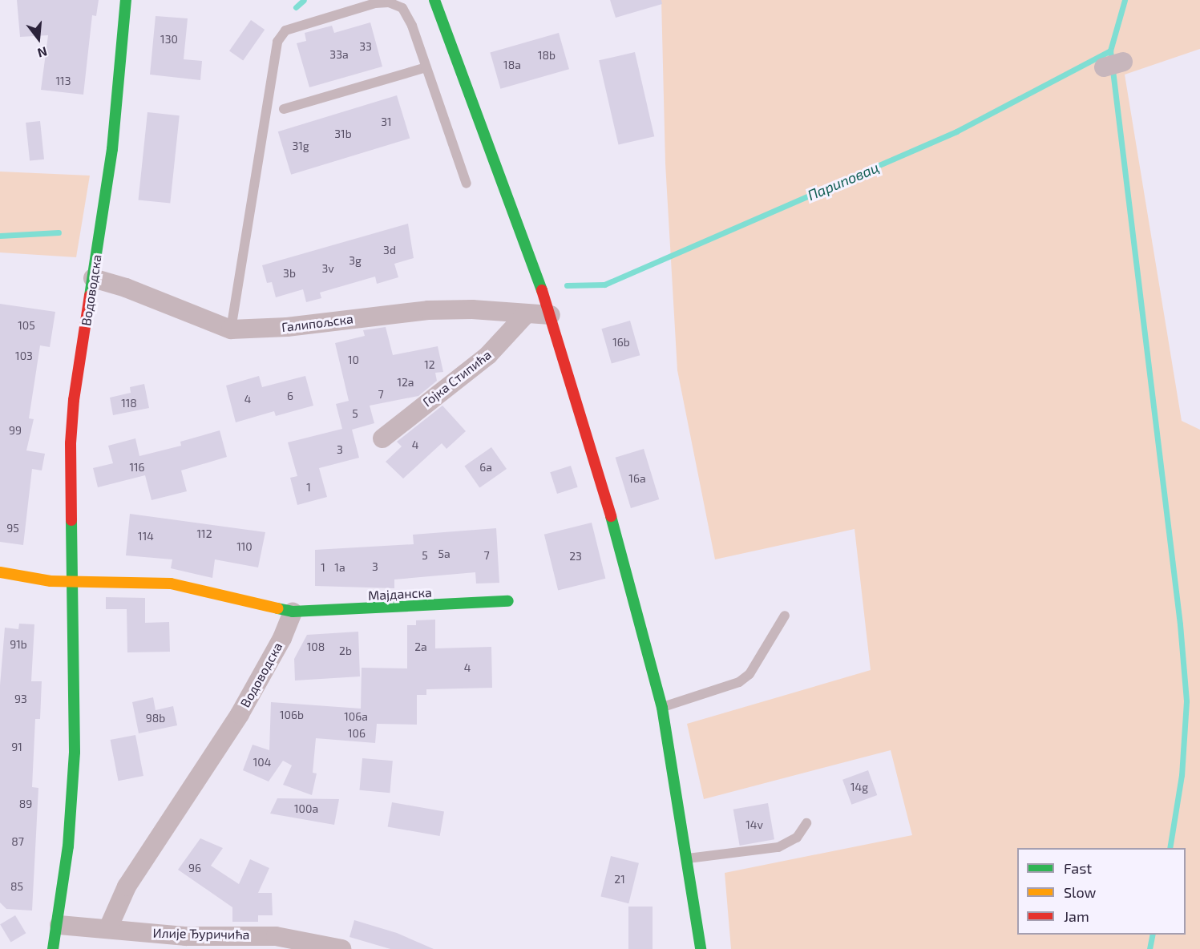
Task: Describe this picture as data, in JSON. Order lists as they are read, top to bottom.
{
  "streets": {
    "street": [
      "Водоводска",
      "Галипољска",
      "Гојка Стипића",
      "Мајданска",
      "Илије Ђуричића"
    ]
  },
  "crossings": [
    ["Водоводска", "Галипољска"],
    ["Водоводска", "Мајданска"],
    ["Водоводска", "Илије Ђуричића"],
    ["Галипољска", "Гојка Стипића"]
  ],
  "water": ["Париповац"],
  "house_numbers": [
    "130",
    "33",
    "33a",
    "18b",
    "18a",
    "113",
    "31",
    "31b",
    "31g",
    "3d",
    "3g",
    "3v",
    "3b",
    "105",
    "16b",
    "103",
    "10",
    "12",
    "12a",
    "7",
    "6",
    "4",
    "118",
    "5",
    "99",
    "4",
    "3",
    "116",
    "6a",
    "16a",
    "1",
    "95",
    "112",
    "114",
    "110",
    "5a",
    "5",
    "7",
    "23",
    "3",
    "1",
    "1a",
    "91b",
    "108",
    "2a",
    "2b",
    "4",
    "93",
    "106b",
    "106a",
    "98b",
    "106",
    "91",
    "104",
    "14g",
    "89",
    "100a",
    "14v",
    "87",
    "96",
    "21",
    "85"
  ],
  "legend": ["Fast", "Slow", "Jam"],
  "north": "bottom"
}
